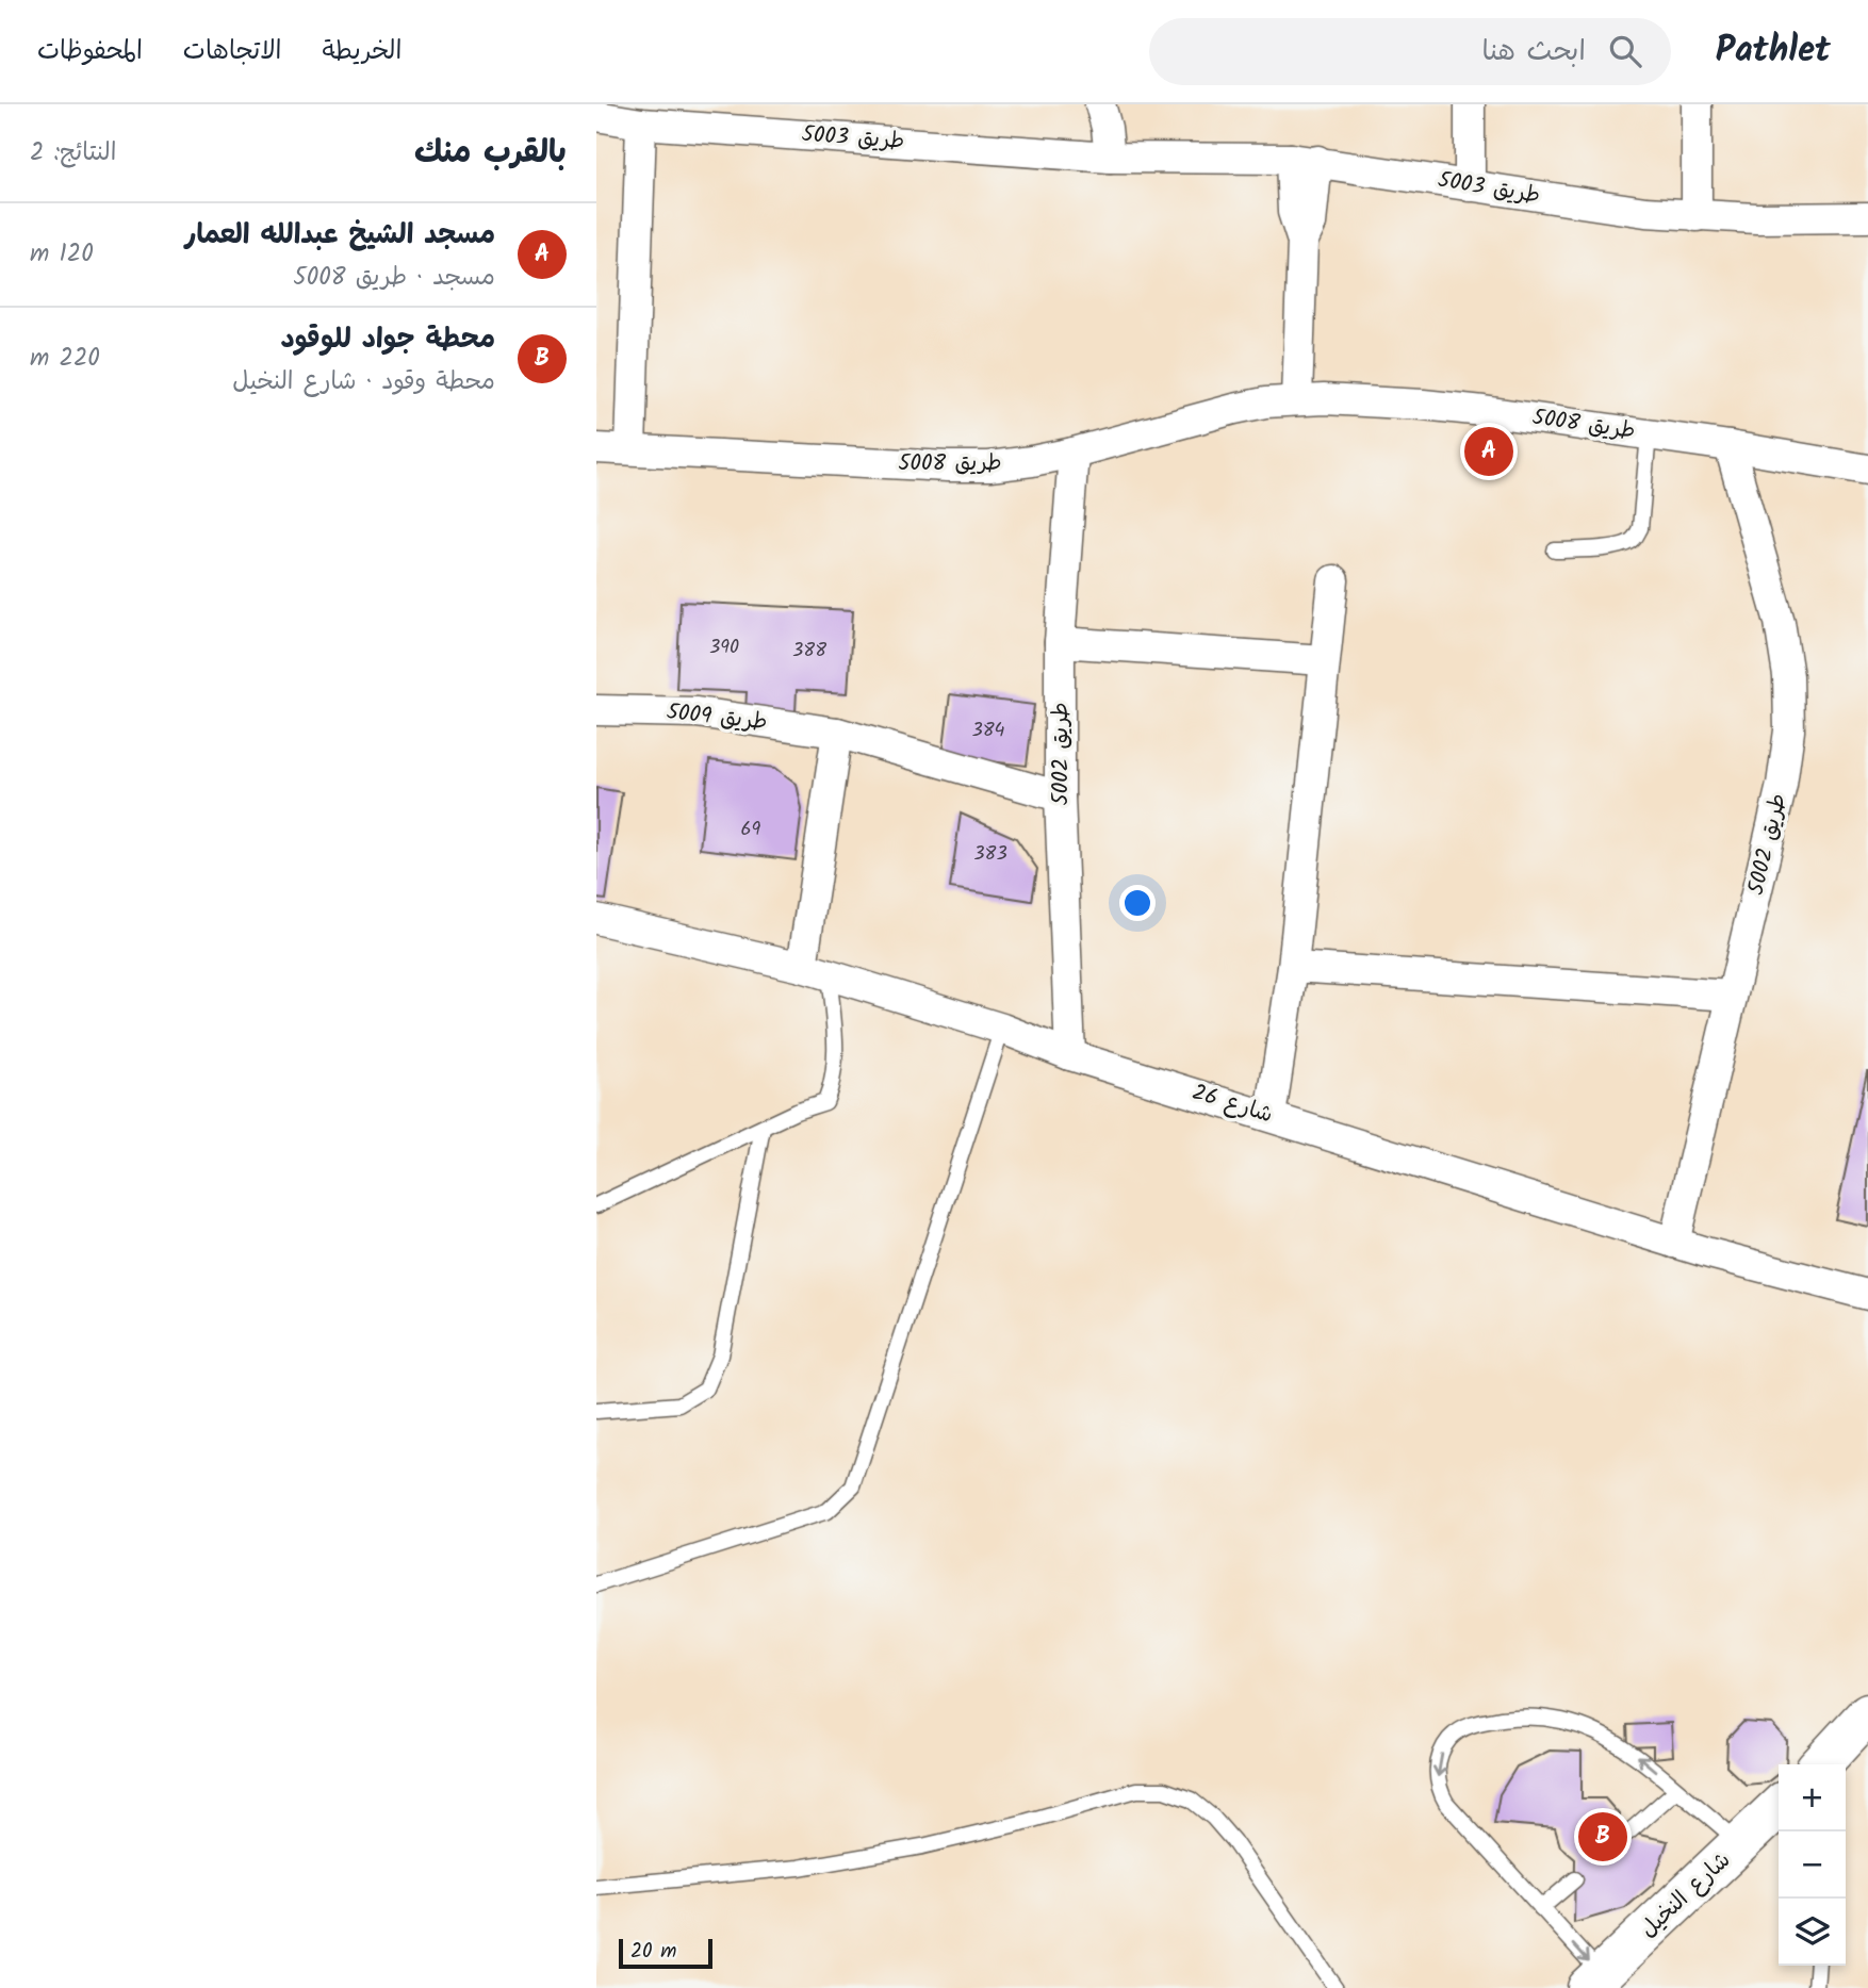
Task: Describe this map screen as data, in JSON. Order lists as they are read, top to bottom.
{
  "streets": {
    "street": [
      "طريق 5003",
      "طريق 5008",
      "طريق 5009",
      "طريق 5002",
      "شارع 26",
      "شارع النخيل"
    ]
  },
  "crossings": [
    ["طريق 5008", "طريق 5002"],
    ["طريق 5009", "طريق 5002"],
    ["طريق 5002", "شارع 26"]
  ],
  "house_numbers": [
    "390",
    "388",
    "384",
    "69",
    "383"
  ],
  "scale_bar": "20 m",
  "page": {
    "header": "Pathlet",
    "search": "ابحث هنا",
    "nav": ["الخريطة", "الاتجاهات", "المحفوظات"],
    "heading": ["بالقرب منك", "النتائج: 2"],
    "list": [
      {
        "mark": "A",
        "name": "مسجد الشيخ عبدالله العمار",
        "note": "مسجد · طريق 5008",
        "value": "120 m"
      },
      {
        "mark": "B",
        "name": "محطة جواد للوقود",
        "note": "محطة وقود · شارع النخيل",
        "value": "220 m"
      }
    ],
    "pins": ["A", "B"],
    "map_buttons": ["+", "−"],
    "scale": "20 m"
  }
}
